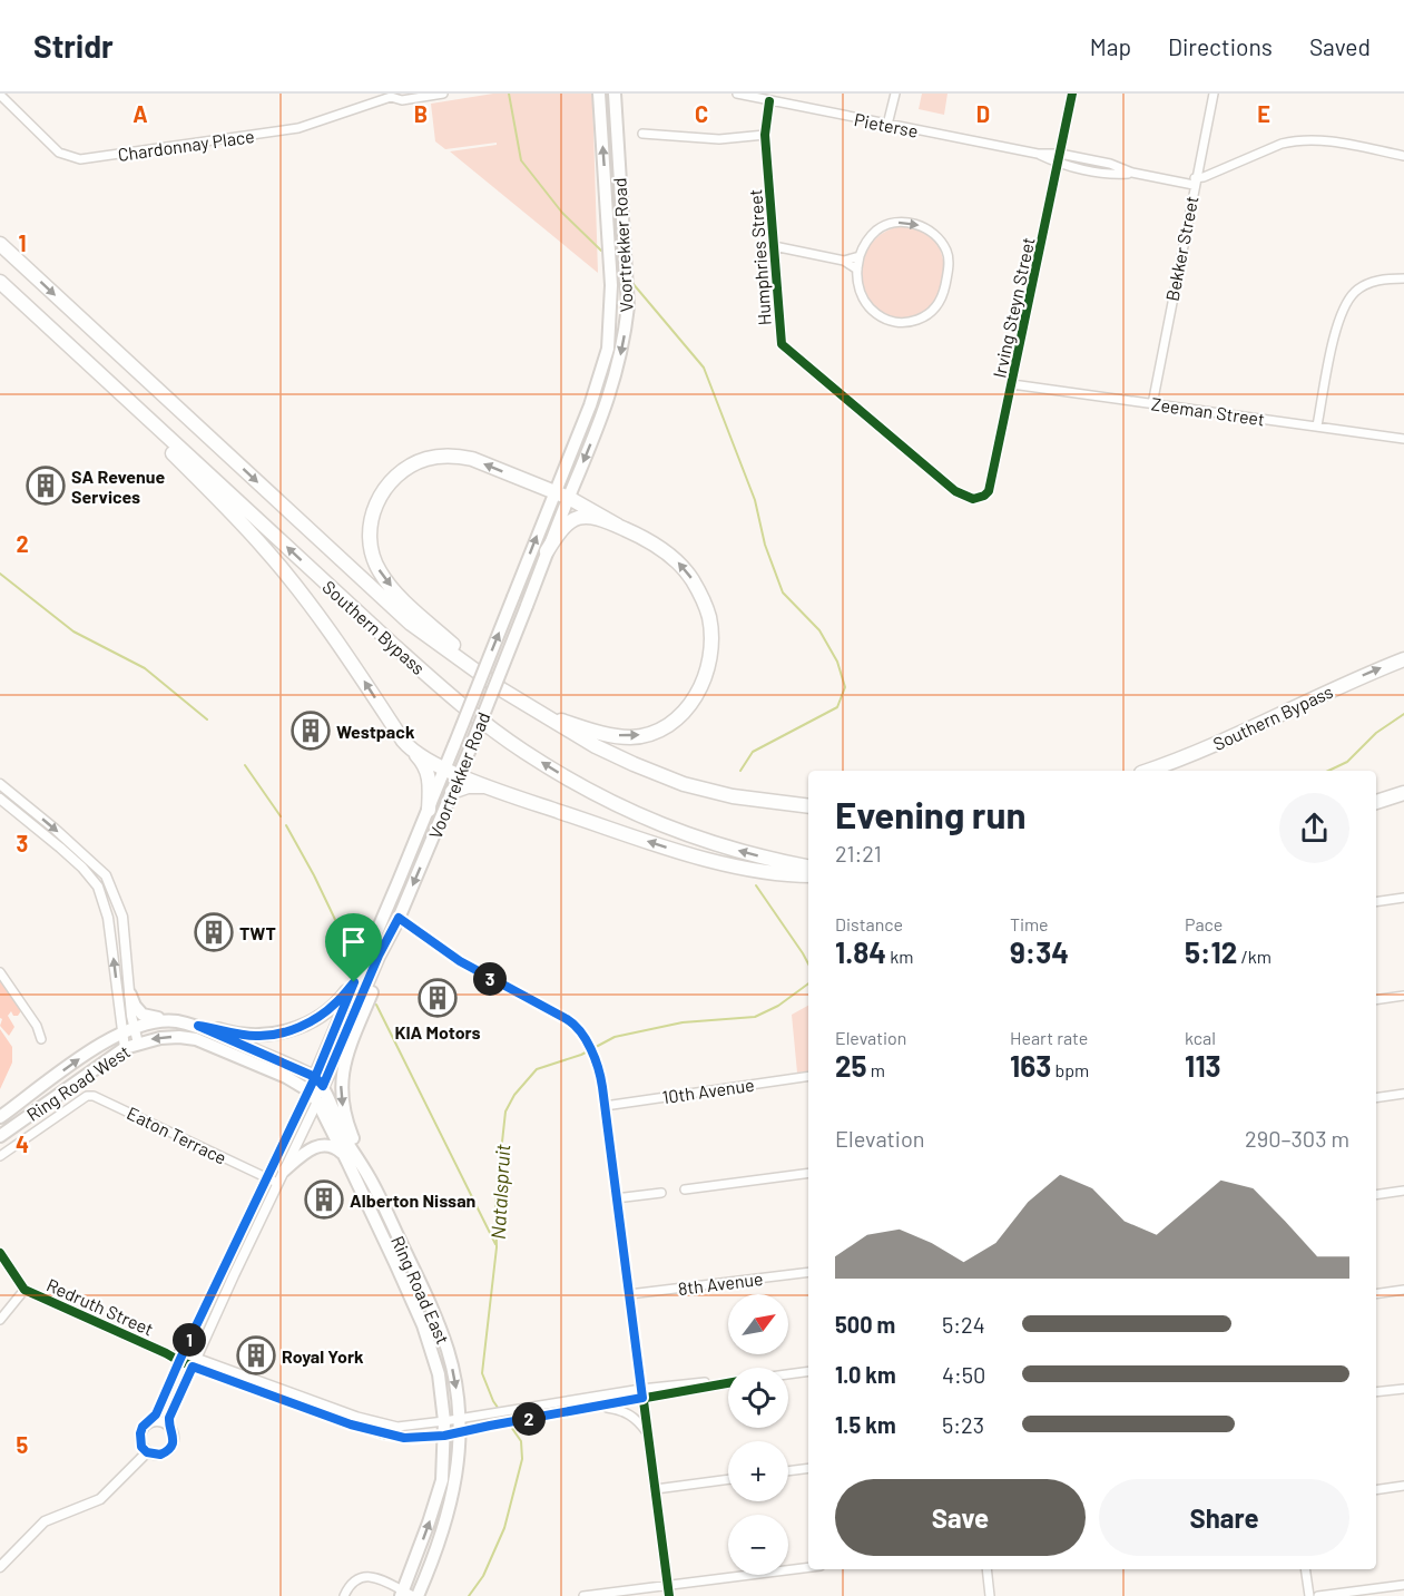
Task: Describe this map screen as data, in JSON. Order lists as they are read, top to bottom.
{
  "streets": {
    "highway": ["Southern Bypass"],
    "main road": ["Voortrekker Road", "Ring Road West", "Ring Road East"],
    "street": [
      "Pieterse",
      "Chardonnay Place",
      "Bekker Street",
      "Humphries Street",
      "Irving Steyn Street",
      "Zeeman Street",
      "10th Avenue",
      "Eaton Terrace",
      "8th Avenue",
      "Redruth Street"
    ]
  },
  "crossings": [
    ["Pieterse", "Bekker Street"],
    ["Pieterse", "Humphries Street"],
    ["Pieterse", "Irving Steyn Street"],
    ["Voortrekker Road", "Ring Road West"],
    ["Voortrekker Road", "Eaton Terrace"],
    ["Voortrekker Road", "Ring Road East"],
    ["Voortrekker Road", "Redruth Street"],
    ["Bekker Street", "Zeeman Street"],
    ["Humphries Street", "Irving Steyn Street"],
    ["Irving Steyn Street", "Zeeman Street"],
    ["Ring Road West", "Ring Road East"]
  ],
  "water": ["Natalspruit"],
  "places": {
    "building": [
      "SA Revenue Services",
      "Westpack",
      "TWT",
      "KIA Motors",
      "Alberton Nissan",
      "Royal York"
    ]
  },
  "north": "top right",
  "page": {
    "header": "Stridr",
    "nav": ["Map", "Directions", "Saved"],
    "heading": ["Evening run", "21:21"],
    "stats": [
      ["Distance", "1.84 km"],
      ["Time", "9:34"],
      ["Pace", "5:12 /km"],
      ["Elevation", "25 m"],
      ["Heart rate", "163 bpm"],
      ["kcal", "113"]
    ],
    "pins": ["3", "1", "2"],
    "chart": ["Elevation", "290–303 m"],
    "map_buttons": ["+", "−"],
    "list": [
      {
        "name": "500 m",
        "note": "5:24"
      },
      {
        "name": "1.0 km",
        "note": "4:50"
      },
      {
        "name": "1.5 km",
        "note": "5:23"
      }
    ],
    "buttons": ["Save", "Share"]
  },
  "grid": {
    "columns": [
      "A",
      "B",
      "C",
      "D",
      "E"
    ],
    "rows": [
      "1",
      "2",
      "3",
      "4",
      "5"
    ]
  }
}
